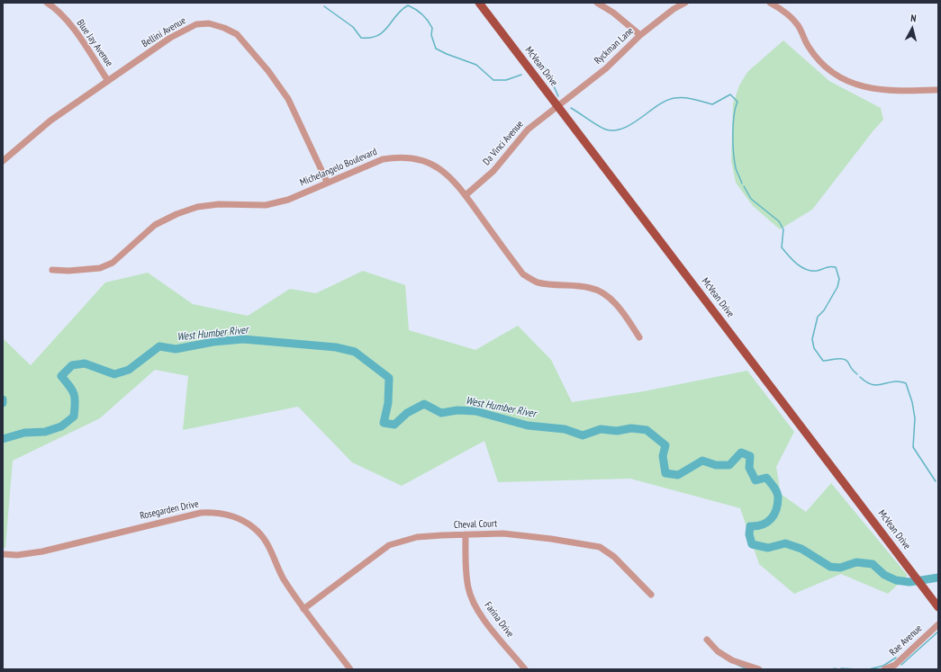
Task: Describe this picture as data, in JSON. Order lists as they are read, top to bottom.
{
  "streets": {
    "main road": ["McVean Drive"],
    "street": [
      "Bellini Avenue",
      "Blue Jay Avenue",
      "Ryckman Lane",
      "Da Vinci Avenue",
      "Michelangelo Boulevard",
      "Rosegarden Drive",
      "Cheval Court",
      "Farina Drive",
      "Rae Avenue"
    ]
  },
  "crossings": [
    ["Bellini Avenue", "Blue Jay Avenue"],
    ["Bellini Avenue", "Michelangelo Boulevard"],
    ["Ryckman Lane", "McVean Drive"],
    ["Ryckman Lane", "Da Vinci Avenue"],
    ["McVean Drive", "Da Vinci Avenue"],
    ["Da Vinci Avenue", "Michelangelo Boulevard"],
    ["Rosegarden Drive", "Cheval Court"],
    ["Cheval Court", "Farina Drive"]
  ],
  "water": ["West Humber River"],
  "north": "top"
}
